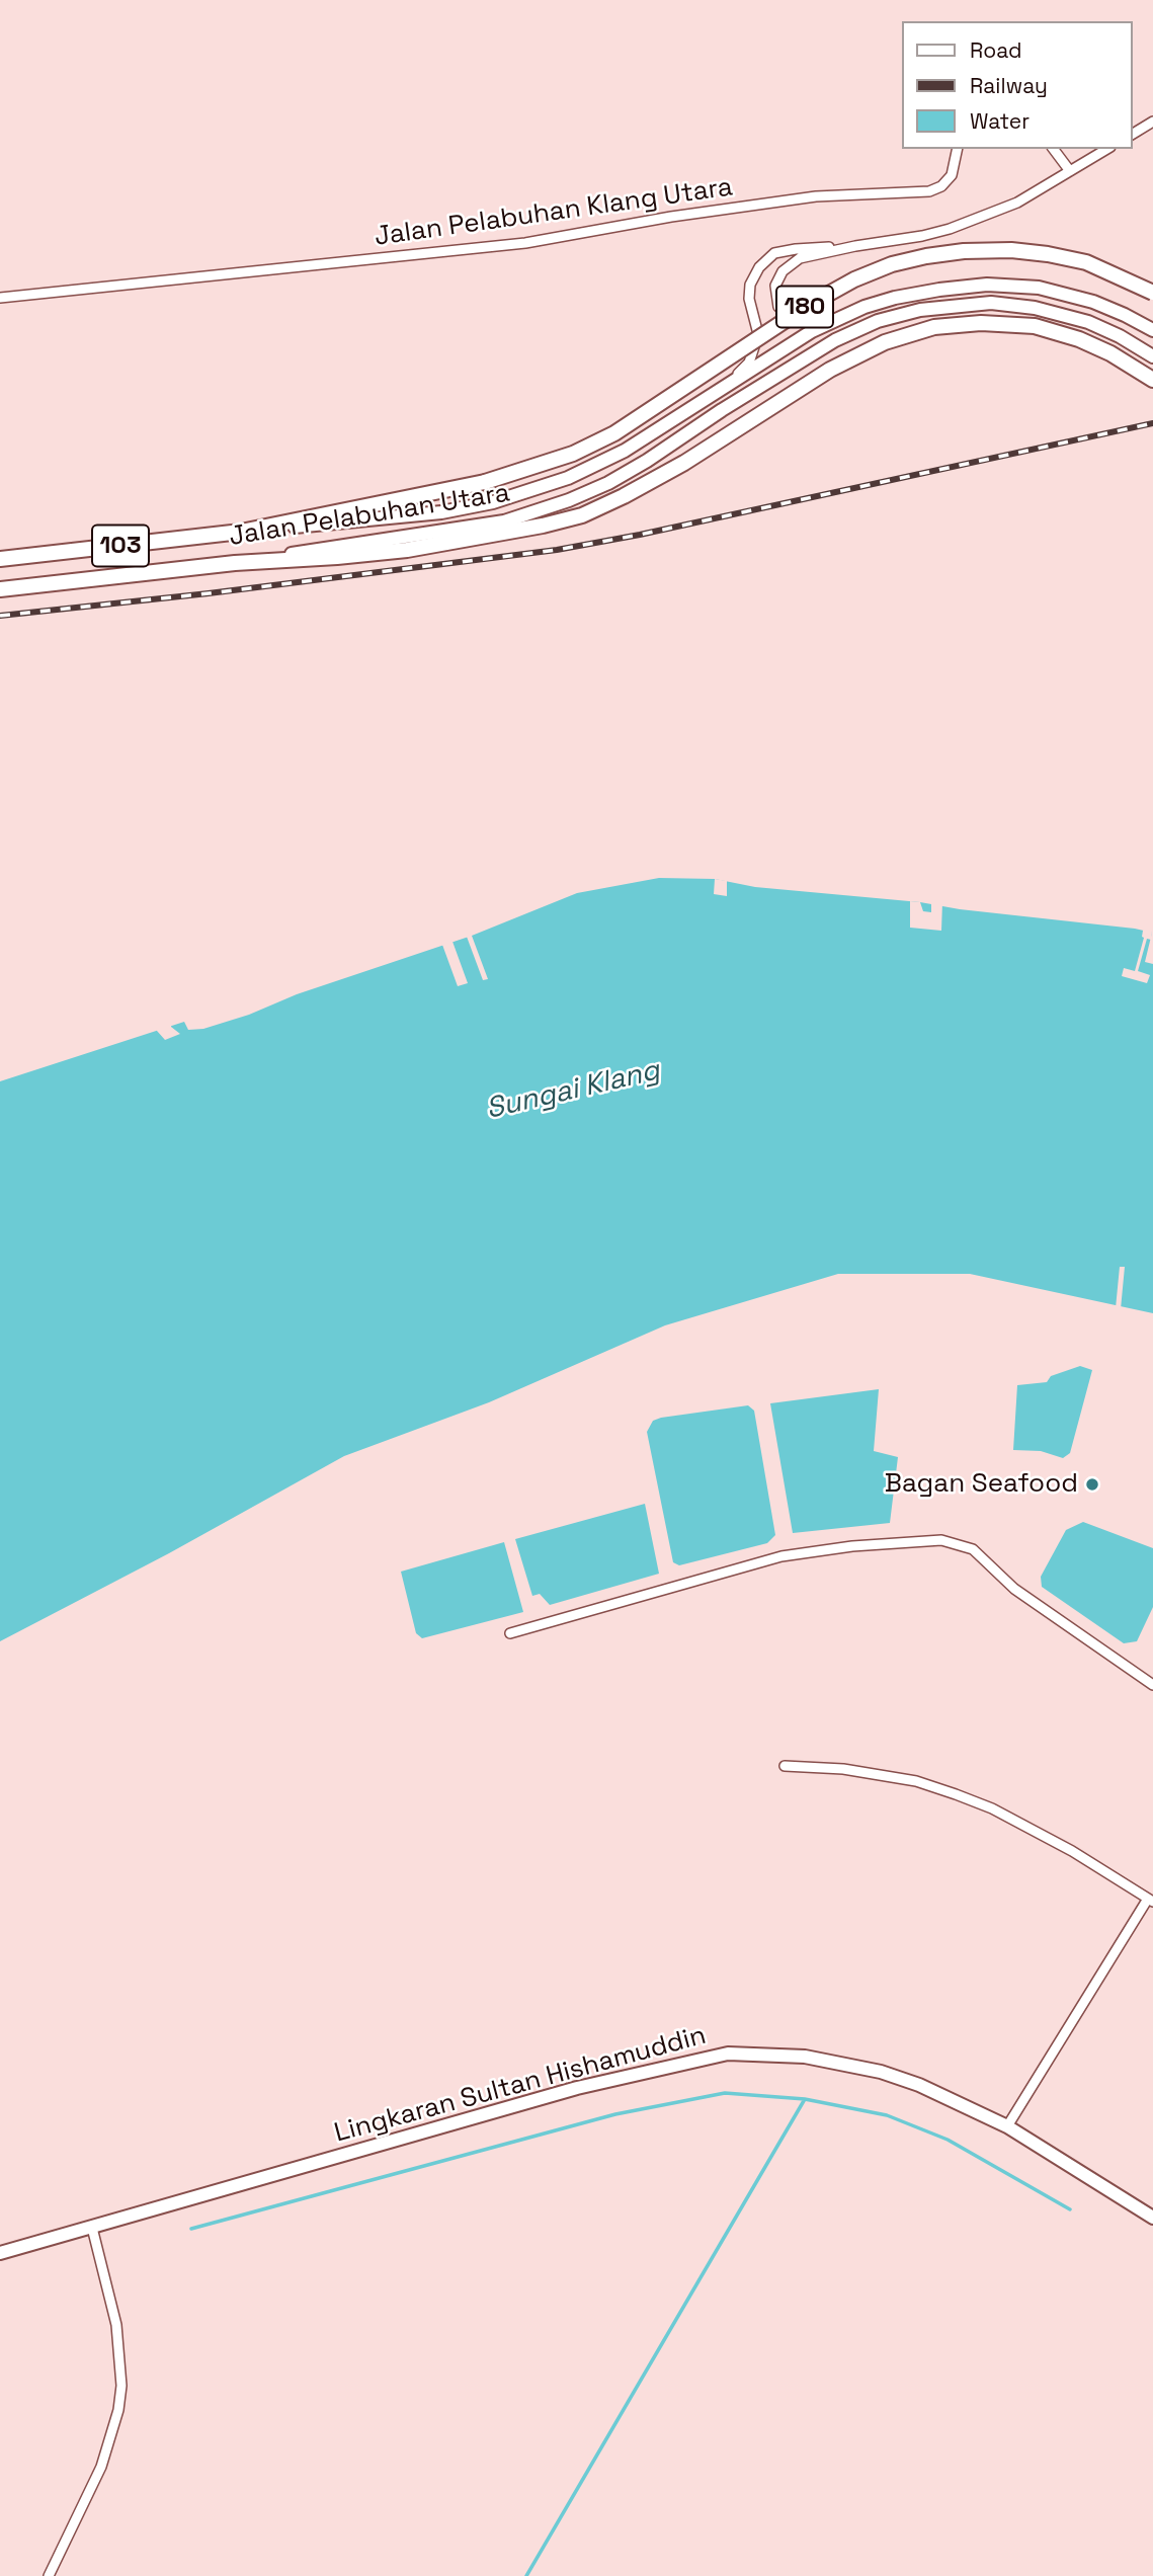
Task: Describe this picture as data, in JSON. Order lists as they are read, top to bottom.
{
  "streets": {
    "main road": [
      "180",
      "Jalan Pelabuhan Utara",
      "103",
      "Lingkaran Sultan Hishamuddin"
    ],
    "street": ["Jalan Pelabuhan Klang Utara"]
  },
  "crossings": [
    ["180", "Jalan Pelabuhan Utara"]
  ],
  "water": ["Sungai Klang"],
  "places": ["Bagan Seafood"],
  "legend": ["Road", "Railway", "Water"]
}
